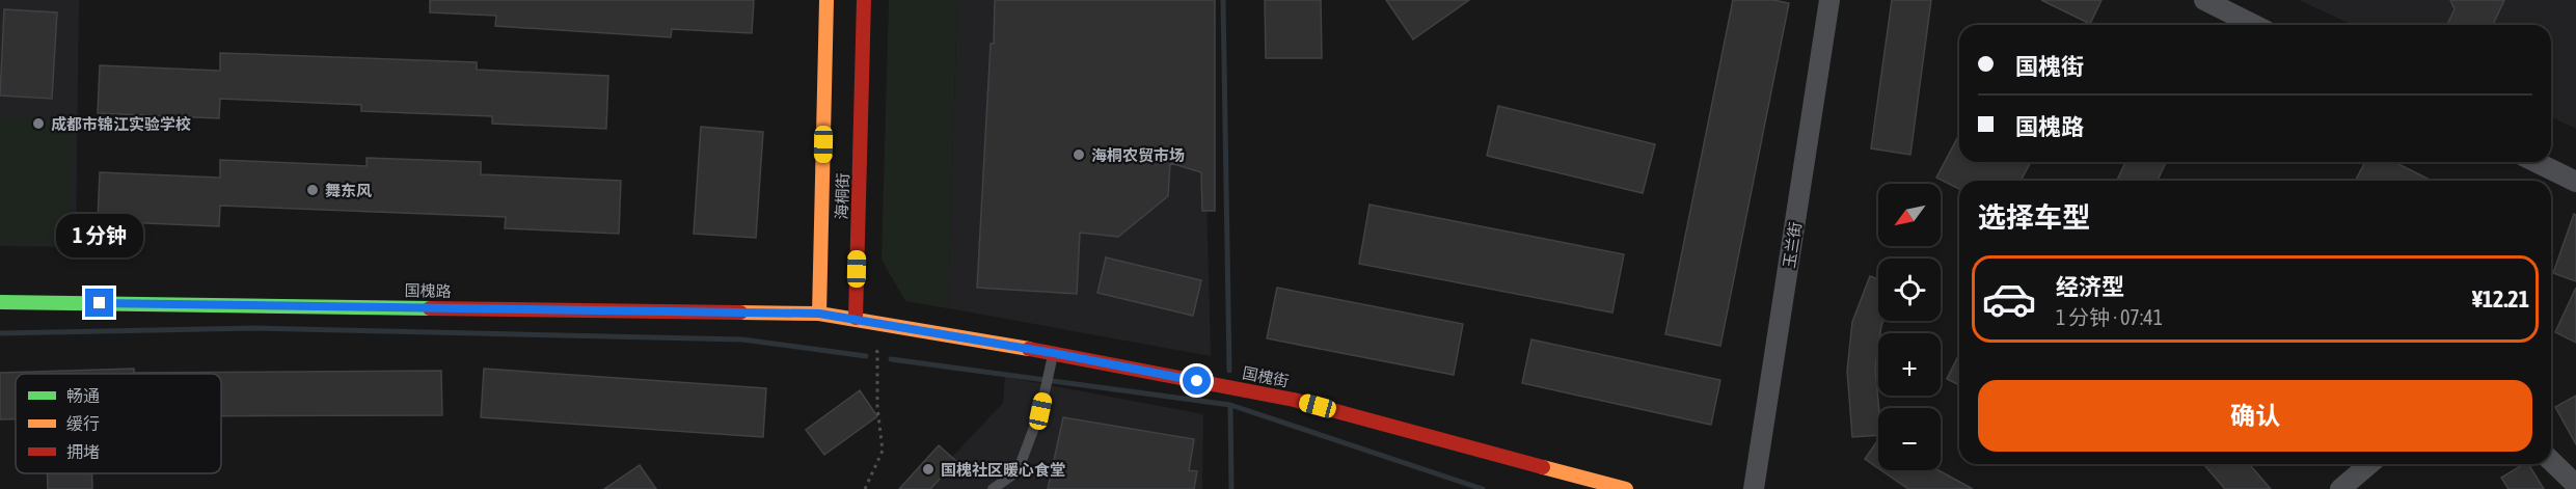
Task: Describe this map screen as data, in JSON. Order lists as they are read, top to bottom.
{
  "streets": {
    "street": [
      "海桐街",
      "玉兰街",
      "国槐路",
      "国槐街"
    ]
  },
  "crossings": [
    ["海桐街", "国槐路"],
    ["海桐街", "国槐街"],
    ["国槐路", "国槐街"]
  ],
  "places": [
    "成都市锦江实验学校",
    "海桐农贸市场",
    "舞东风",
    "国槐社区暖心食堂"
  ],
  "legend": ["畅通", "缓行", "拥堵"],
  "north": "bottom left",
  "page": {
    "banner": ["国槐街", "国槐路"],
    "heading": "选择车型",
    "map_buttons": ["+", "−"],
    "bubble": "1 分钟",
    "list": [
      {
        "name": "经济型",
        "note": "1 分钟 · 07:41",
        "value": "¥12.21"
      }
    ],
    "buttons": "确认"
  }
}
